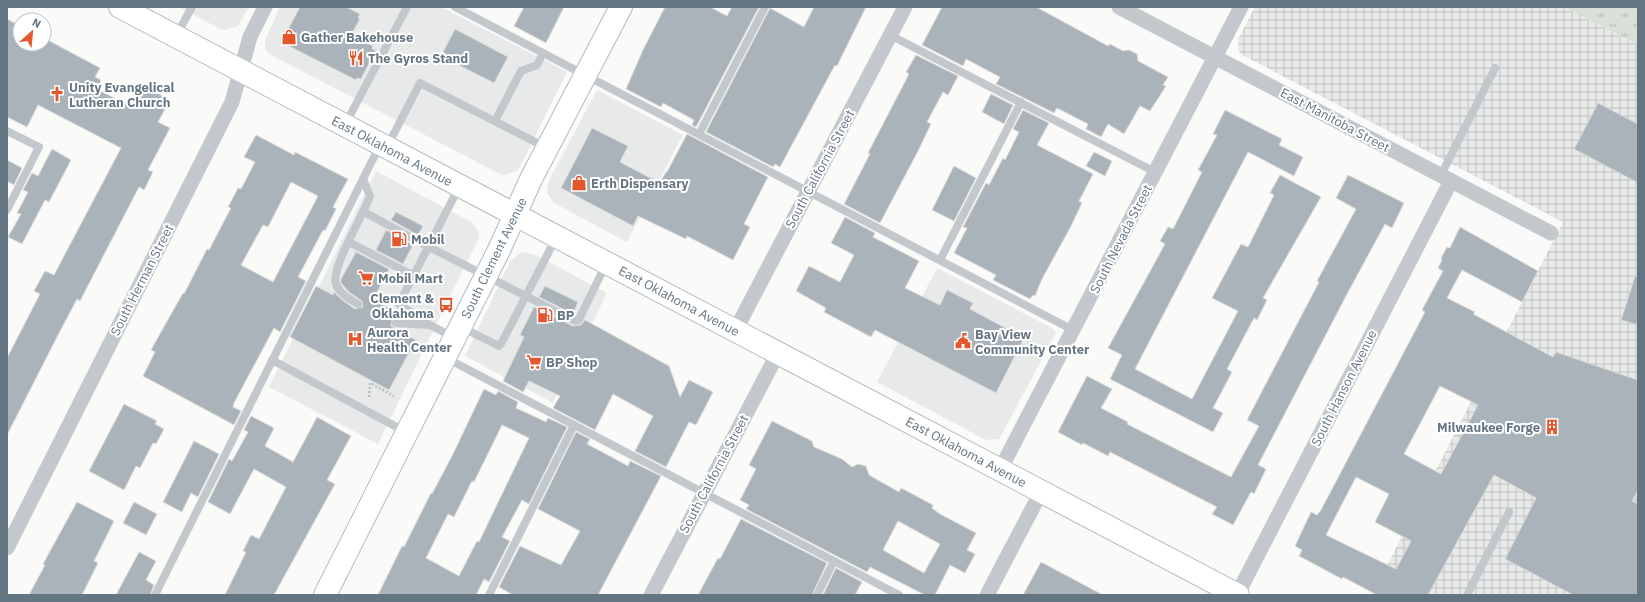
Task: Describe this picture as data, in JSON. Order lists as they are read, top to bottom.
{
  "streets": {
    "main road": ["East Oklahoma Avenue", "South Clement Avenue"],
    "street": [
      "East Manitoba Street",
      "South California Street",
      "South Nevada Street",
      "South Herman Street",
      "South Hanson Avenue"
    ]
  },
  "crossings": [
    ["East Manitoba Street", "South Nevada Street"],
    ["East Manitoba Street", "South Hanson Avenue"],
    ["East Oklahoma Avenue", "South California Street"],
    ["East Oklahoma Avenue", "South Nevada Street"],
    ["East Oklahoma Avenue", "South Clement Avenue"],
    ["East Oklahoma Avenue", "South Herman Street"],
    ["East Oklahoma Avenue", "South Hanson Avenue"]
  ],
  "places": {
    "shop": ["Gather Bakehouse", "Erth Dispensary"],
    "restaurant": ["The Gyros Stand"],
    "church": ["Unity Evangelical Lutheran Church"],
    "fuel station": ["Mobil", "BP"],
    "supermarket": ["Mobil Mart", "BP Shop"],
    "bus stop": ["Clement & Oklahoma"],
    "hospital": ["Aurora Health Center"],
    "public building": ["Bay View Community Center"],
    "building": ["Milwaukee Forge"]
  },
  "north": "top right"
}
